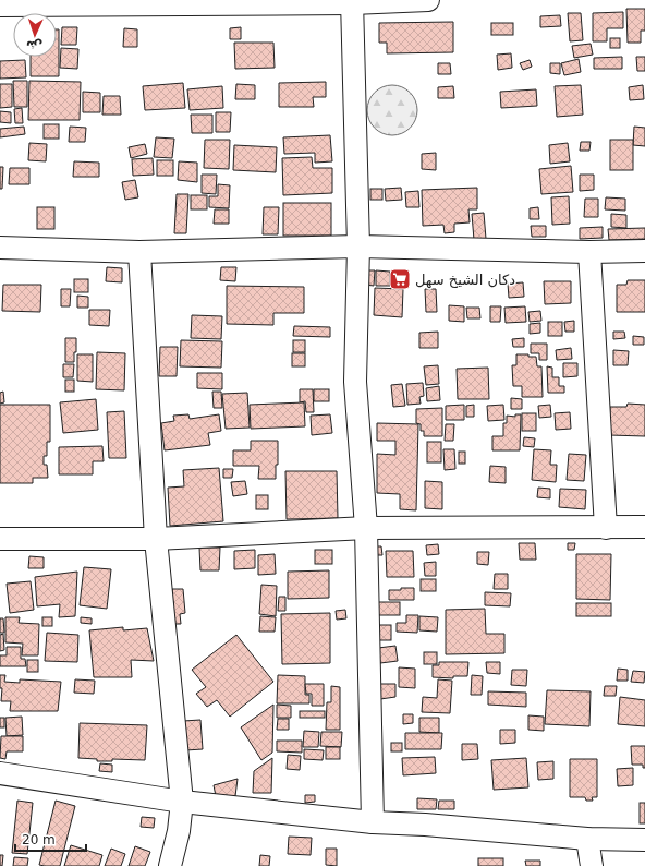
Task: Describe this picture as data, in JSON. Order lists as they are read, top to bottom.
{
  "places": {
    "supermarket": ["دكان الشيخ سهل"]
  },
  "scale_bar": "20 m",
  "north": "bottom"
}
